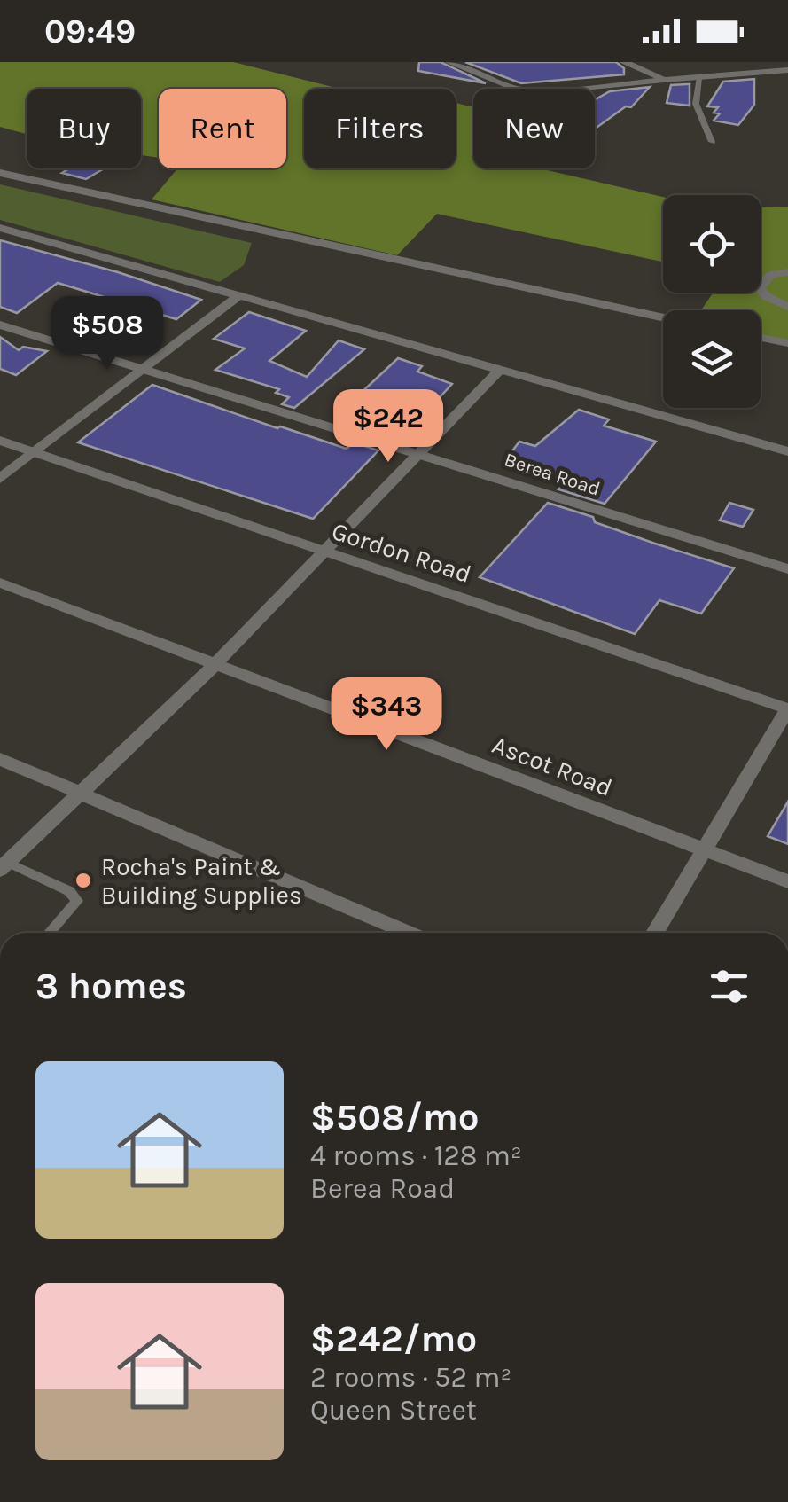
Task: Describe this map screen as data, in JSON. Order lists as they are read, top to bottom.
{
  "streets": {
    "street": ["Berea Road", "Gordon Road", "Ascot Road"]
  },
  "places": ["Rocha's Paint & Building Supplies"],
  "page": {
    "status": "09:49",
    "chip": [
      "Buy",
      "Rent",
      "Filters",
      "New"
    ],
    "price": ["$508", "$242", "$343"],
    "heading": "3 homes",
    "list": [
      {
        "name": "$508/mo",
        "note": "4 rooms · 128 m² · Berea Road"
      },
      {
        "name": "$242/mo",
        "note": "2 rooms · 52 m² · Queen Street"
      }
    ]
  }
}
